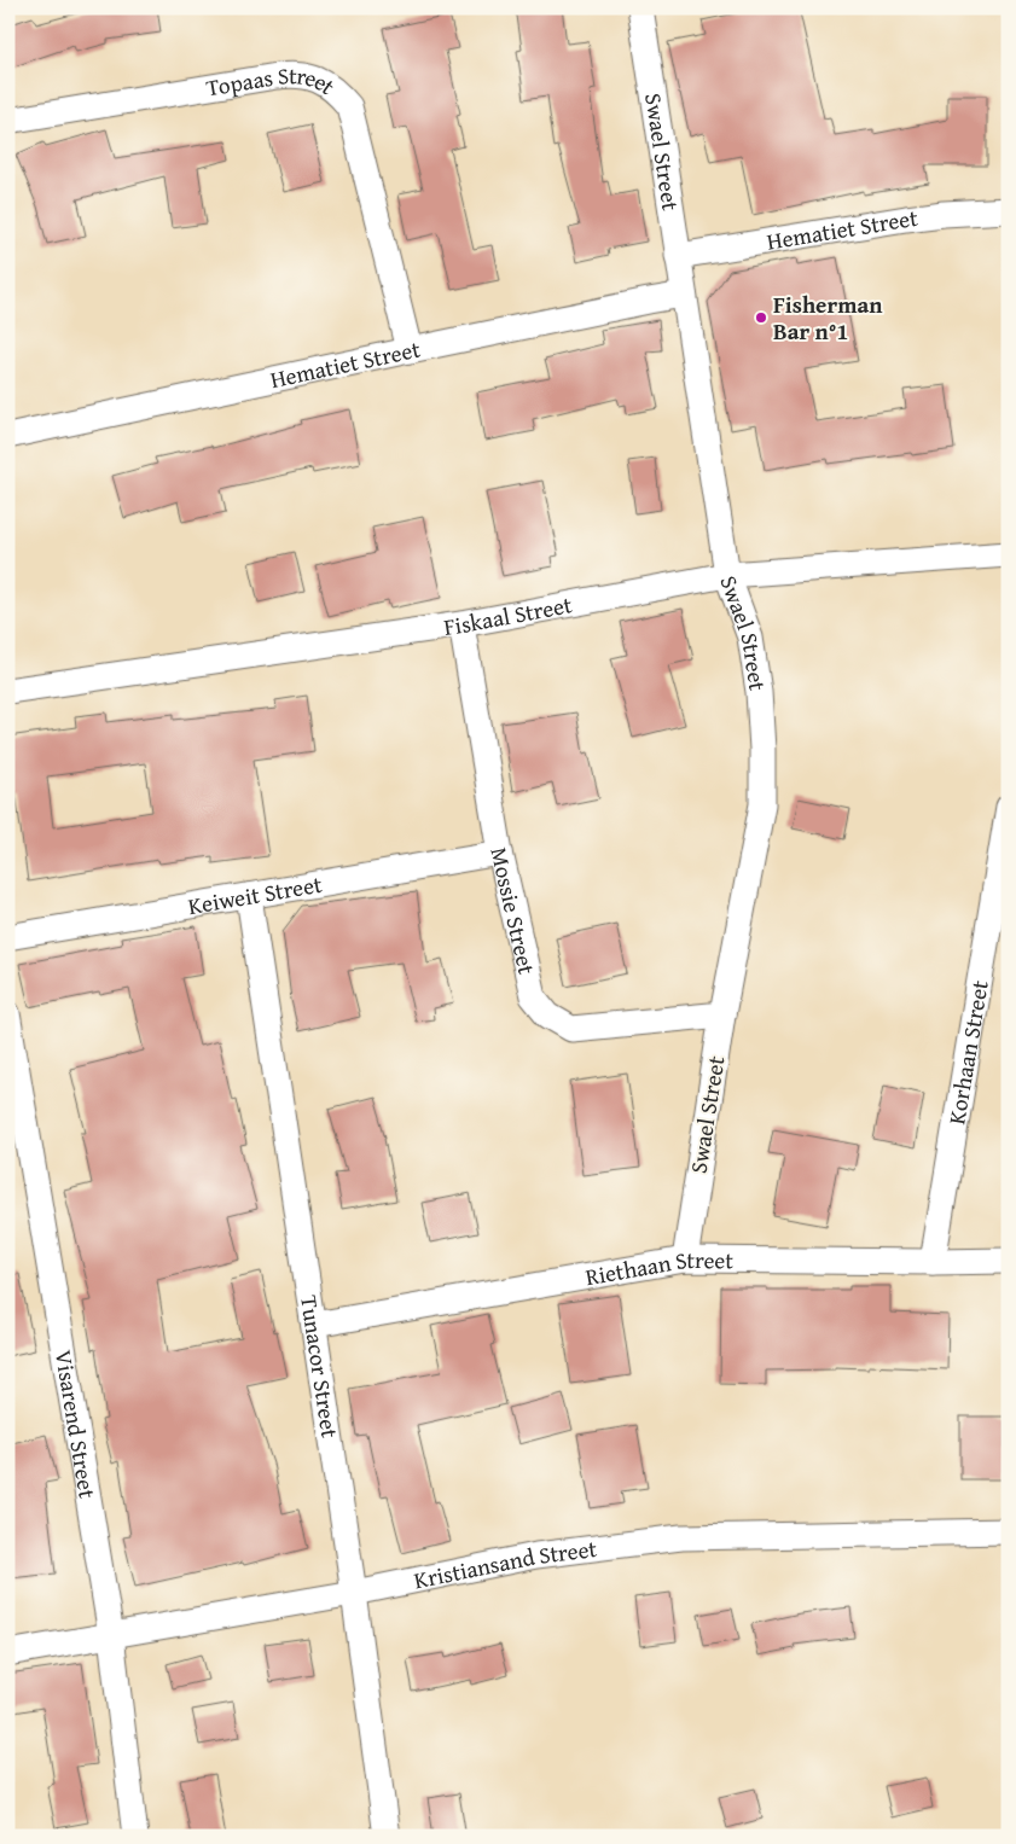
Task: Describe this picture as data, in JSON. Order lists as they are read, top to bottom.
{
  "streets": {
    "street": [
      "Topaas Street",
      "Swael Street",
      "Hematiet Street",
      "Fiskaal Street",
      "Keiweit Street",
      "Mossie Street",
      "Korhaan Street",
      "Riethaan Street",
      "Tunacor Street",
      "Visarend Street",
      "Kristiansand Street"
    ]
  },
  "crossings": [
    ["Topaas Street", "Hematiet Street"],
    ["Swael Street", "Hematiet Street"],
    ["Swael Street", "Fiskaal Street"],
    ["Swael Street", "Mossie Street"],
    ["Swael Street", "Riethaan Street"],
    ["Fiskaal Street", "Mossie Street"],
    ["Keiweit Street", "Mossie Street"],
    ["Keiweit Street", "Tunacor Street"],
    ["Korhaan Street", "Riethaan Street"],
    ["Riethaan Street", "Tunacor Street"],
    ["Tunacor Street", "Kristiansand Street"],
    ["Visarend Street", "Kristiansand Street"]
  ],
  "places": ["Fisherman Bar n°1"]
}
